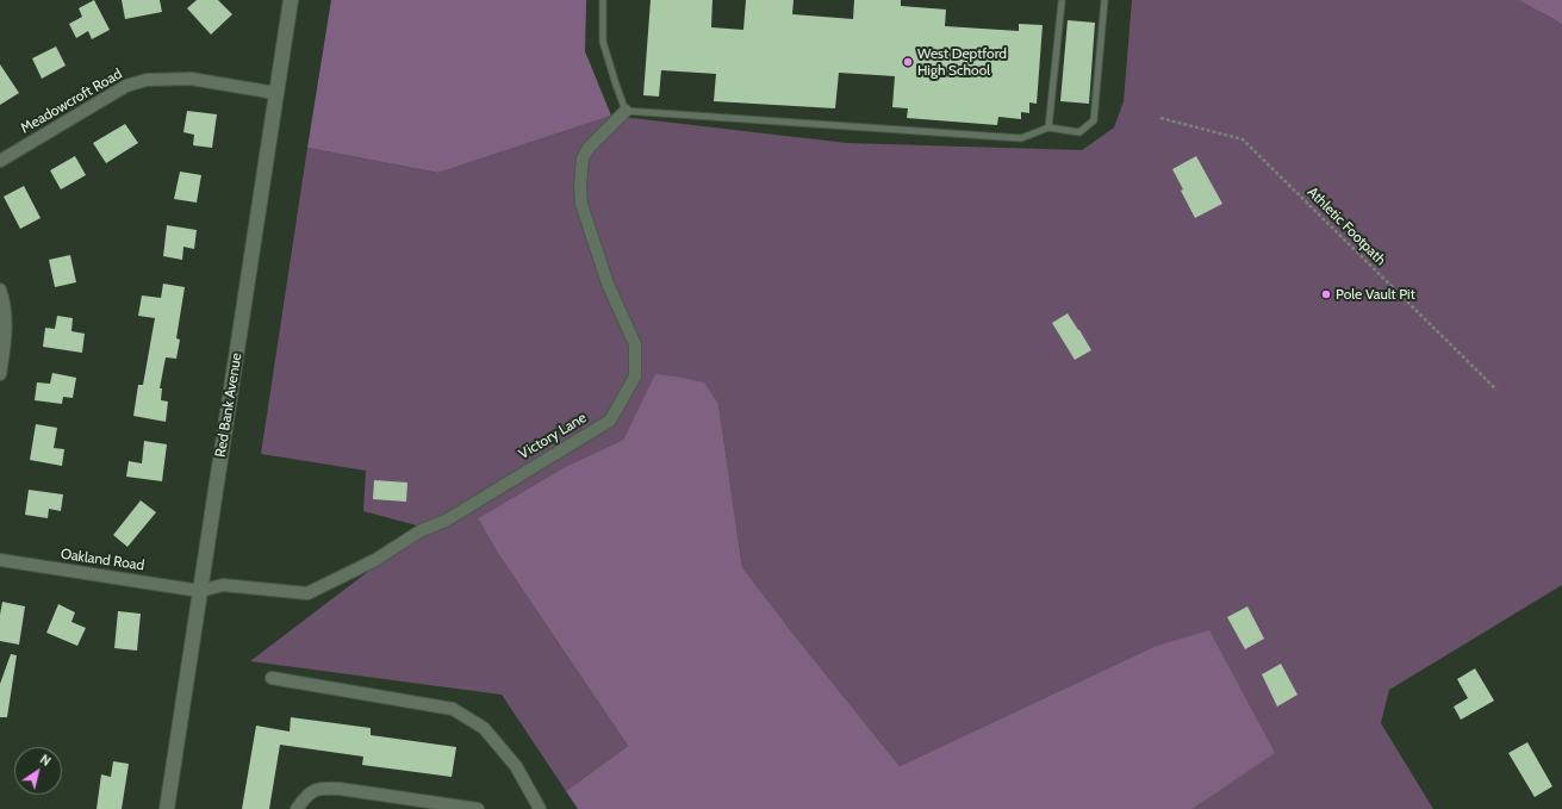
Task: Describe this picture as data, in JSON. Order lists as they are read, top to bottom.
{
  "streets": {
    "street": [
      "Meadowcroft Road",
      "Red Bank Avenue",
      "Victory Lane",
      "Oakland Road"
    ],
    "path": ["Athletic Footpath"]
  },
  "crossings": [
    ["Meadowcroft Road", "Red Bank Avenue"],
    ["Red Bank Avenue", "Victory Lane"],
    ["Red Bank Avenue", "Oakland Road"],
    ["Victory Lane", "Oakland Road"]
  ],
  "places": ["West Deptford High School", "Pole Vault Pit"],
  "north": "top right"
}
